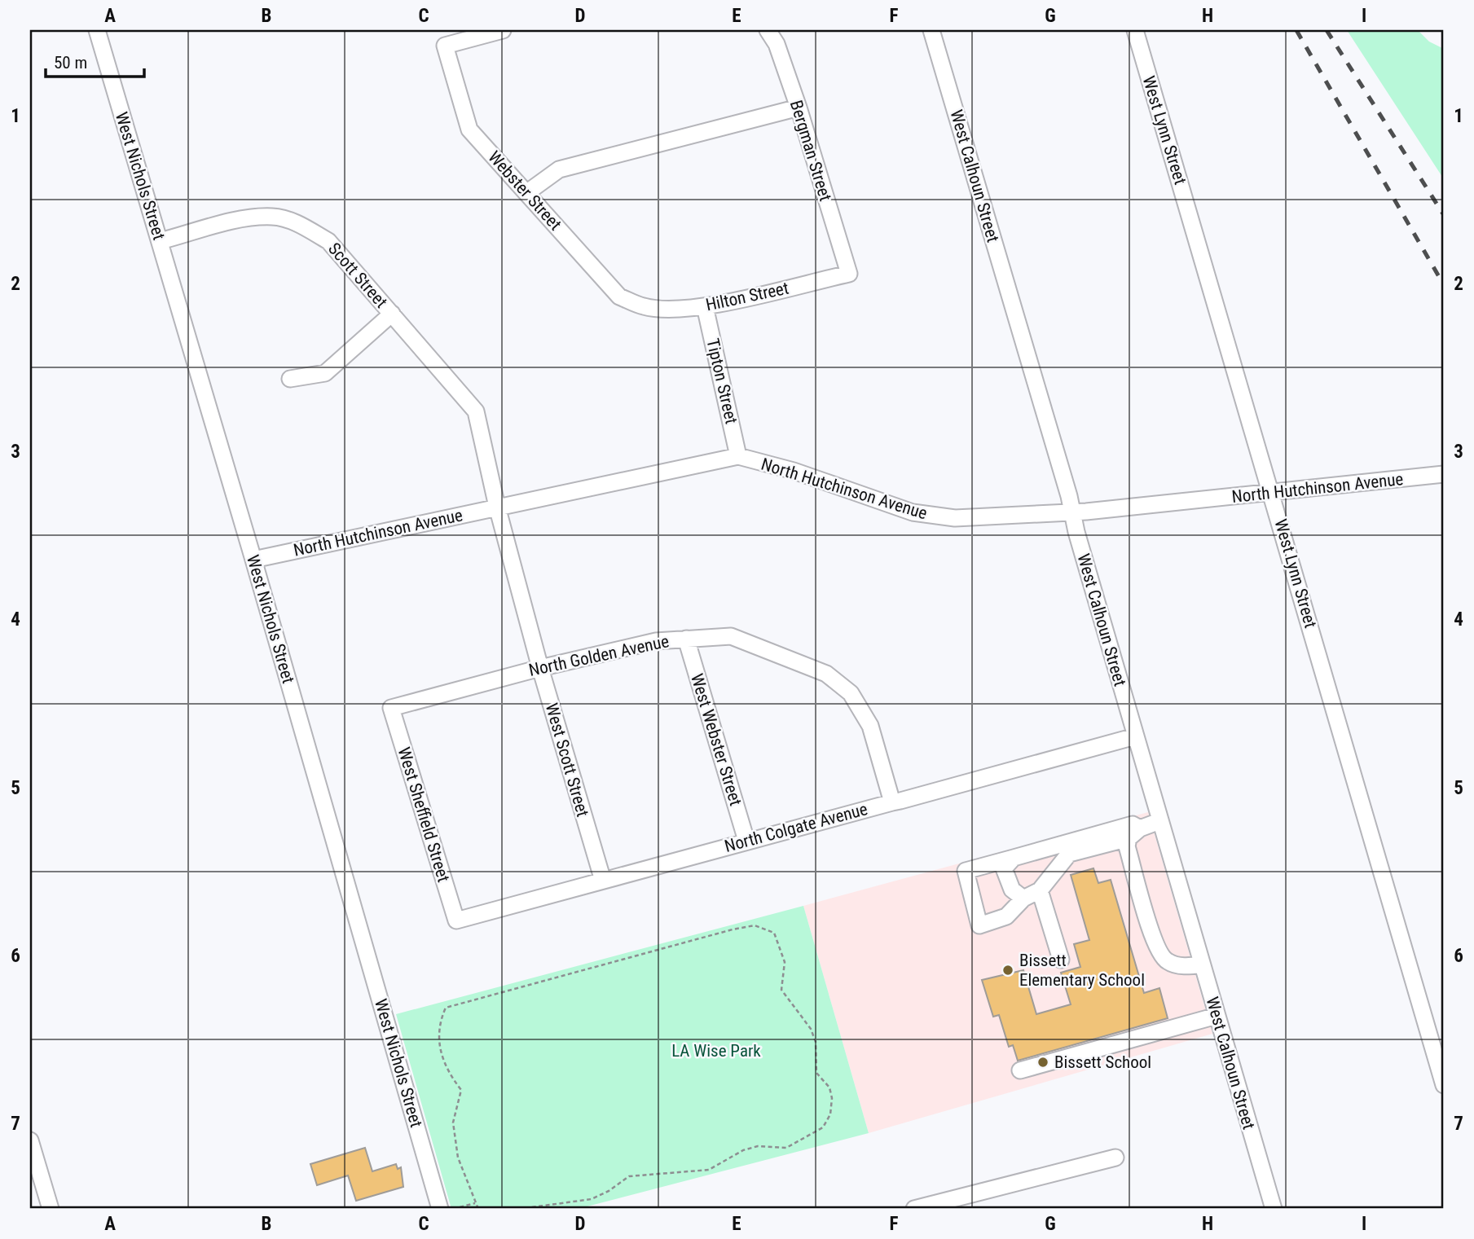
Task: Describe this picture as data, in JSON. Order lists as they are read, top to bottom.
{
  "streets": {
    "street": [
      "West Lynn Street",
      "Bergman Street",
      "West Nichols Street",
      "West Calhoun Street",
      "Webster Street",
      "Scott Street",
      "Hilton Street",
      "Tipton Street",
      "North Hutchinson Avenue",
      "North Golden Avenue",
      "West Webster Street",
      "West Scott Street",
      "West Sheffield Street",
      "North Colgate Avenue"
    ]
  },
  "crossings": [
    ["West Lynn Street", "North Hutchinson Avenue"],
    ["Bergman Street", "Hilton Street"],
    ["West Nichols Street", "Scott Street"],
    ["West Nichols Street", "North Hutchinson Avenue"],
    ["West Calhoun Street", "North Hutchinson Avenue"],
    ["West Calhoun Street", "North Colgate Avenue"],
    ["Webster Street", "Hilton Street"],
    ["Scott Street", "North Hutchinson Avenue"],
    ["Scott Street", "West Scott Street"],
    ["Hilton Street", "Tipton Street"],
    ["Tipton Street", "North Hutchinson Avenue"],
    ["North Hutchinson Avenue", "West Scott Street"],
    ["North Golden Avenue", "West Webster Street"],
    ["North Golden Avenue", "West Scott Street"],
    ["North Golden Avenue", "West Sheffield Street"],
    ["North Golden Avenue", "North Colgate Avenue"],
    ["West Webster Street", "North Colgate Avenue"],
    ["West Scott Street", "North Colgate Avenue"],
    ["West Sheffield Street", "North Colgate Avenue"]
  ],
  "parks": ["LA Wise Park"],
  "places": ["Bissett Elementary School", "Bissett School"],
  "scale_bar": "50 m",
  "grid": {
    "columns": [
      "A",
      "B",
      "C",
      "D",
      "E",
      "F",
      "G",
      "H",
      "I"
    ],
    "rows": [
      "1",
      "2",
      "3",
      "4",
      "5",
      "6",
      "7"
    ]
  }
}
